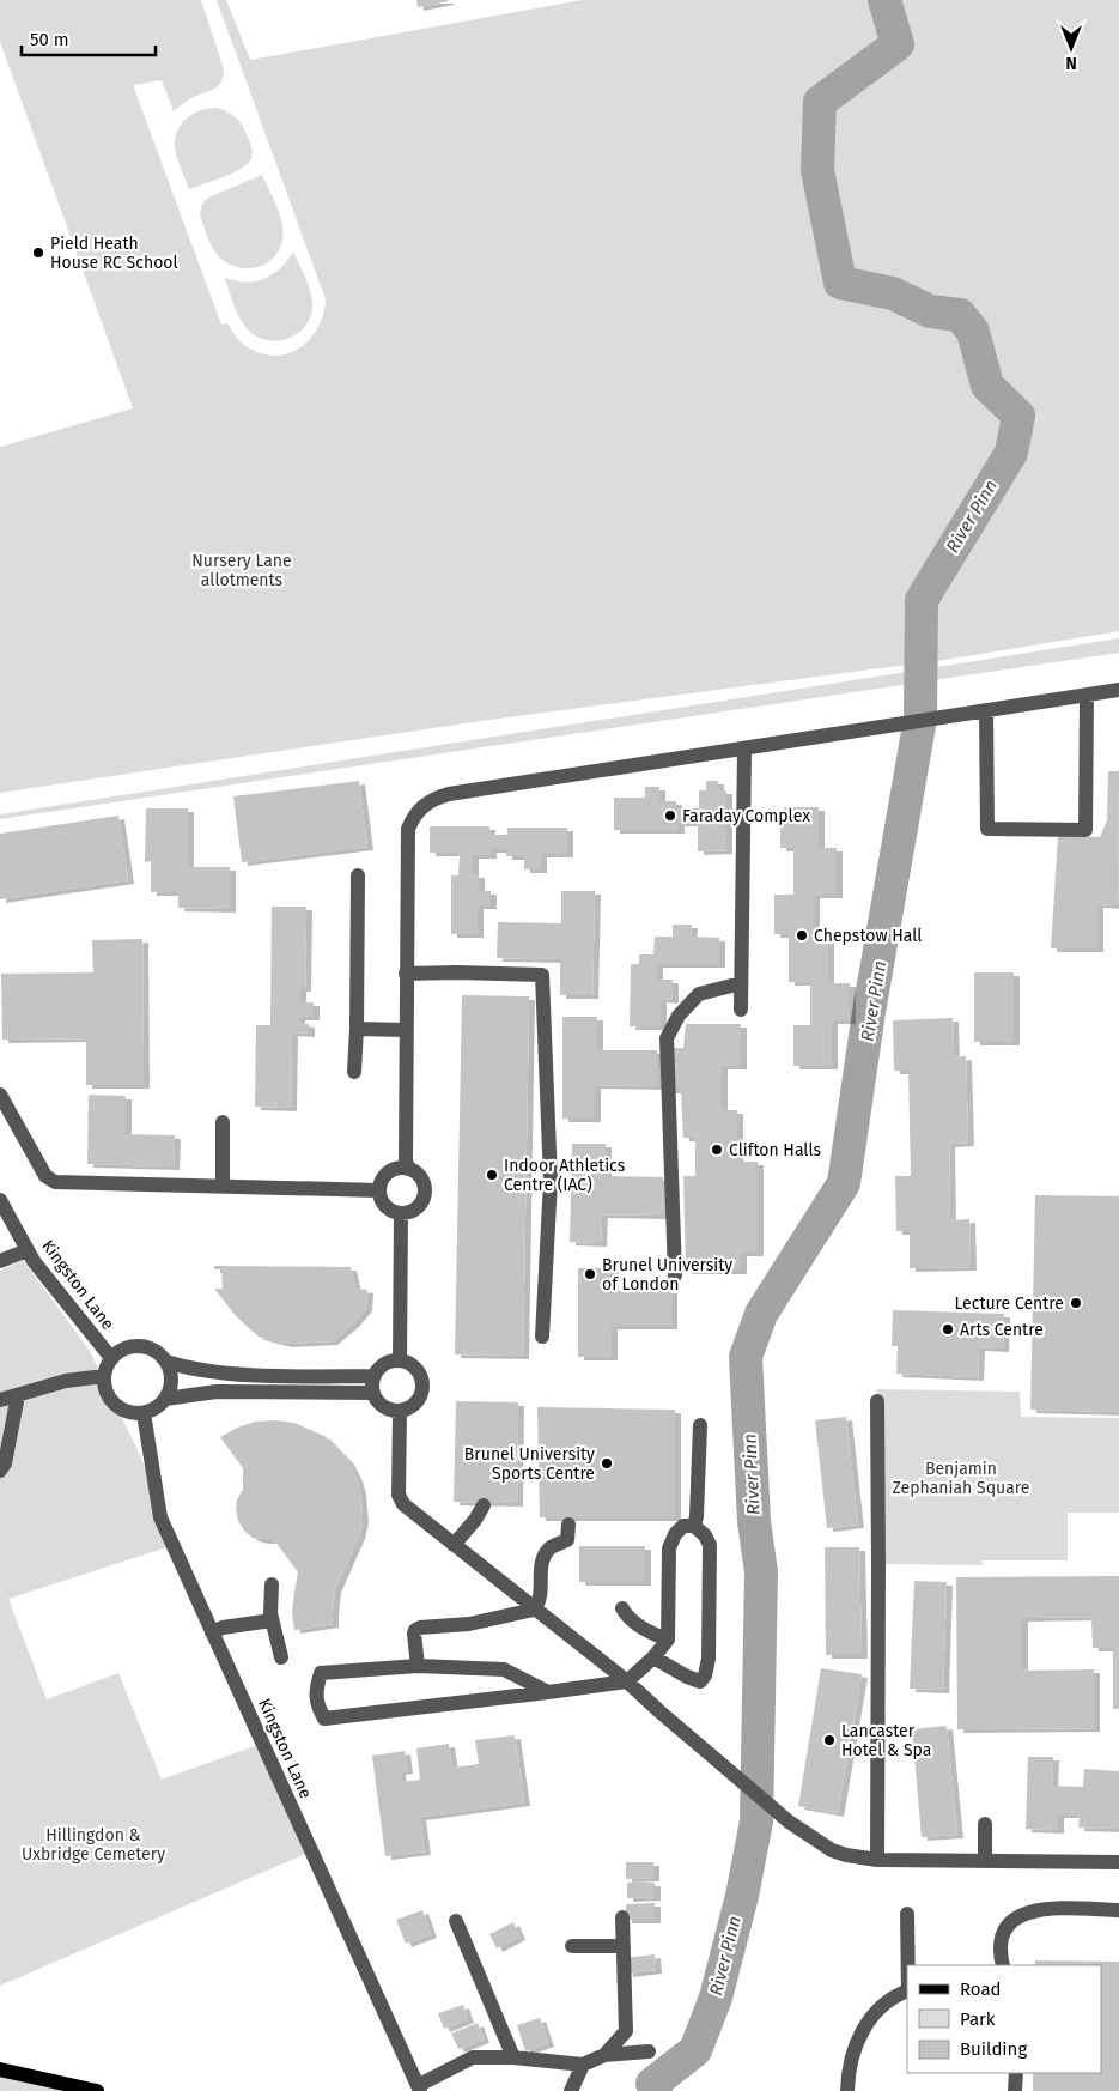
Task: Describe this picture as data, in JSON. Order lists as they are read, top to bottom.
{
  "streets": {
    "street": ["Kingston Lane"]
  },
  "water": ["River Pinn"],
  "parks": ["Nursery Lane allotments", "Benjamin Zephaniah Square", "Hillingdon & Uxbridge Cemetery"],
  "places": [
    "Pield Heath House RC School",
    "Faraday Complex",
    "Chepstow Hall",
    "Clifton Halls",
    "Indoor Athletics Centre (IAC)",
    "Brunel University of London",
    "Lecture Centre",
    "Arts Centre",
    "Brunel University Sports Centre",
    "Lancaster Hotel & Spa"
  ],
  "legend": ["Road", "Park", "Building"],
  "scale_bar": "50 m",
  "north": "bottom"
}
